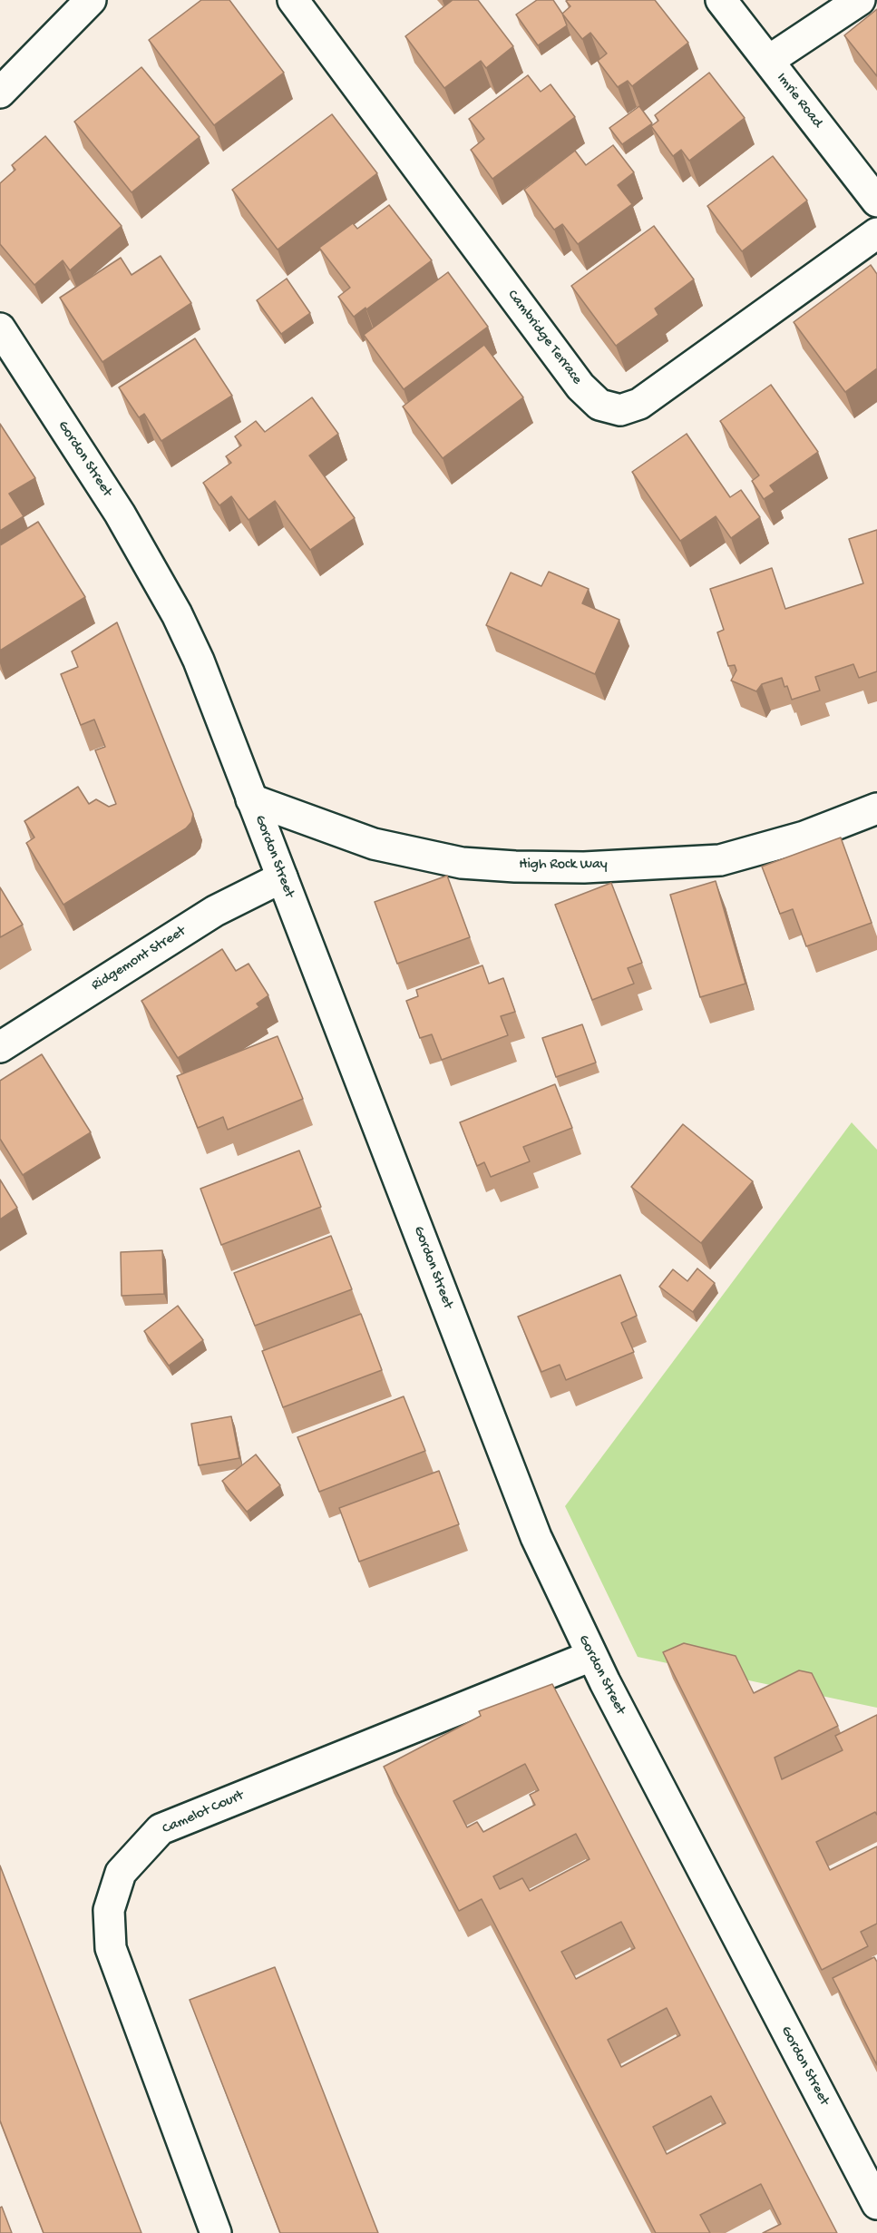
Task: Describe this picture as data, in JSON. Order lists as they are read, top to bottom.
{
  "streets": {
    "street": [
      "Imrie Road",
      "Cambridge Terrace",
      "Gordon Street",
      "High Rock Way",
      "Ridgemont Street",
      "Camelot Court"
    ]
  },
  "crossings": [
    ["Gordon Street", "High Rock Way"],
    ["Gordon Street", "Ridgemont Street"],
    ["Gordon Street", "Camelot Court"]
  ]
}
